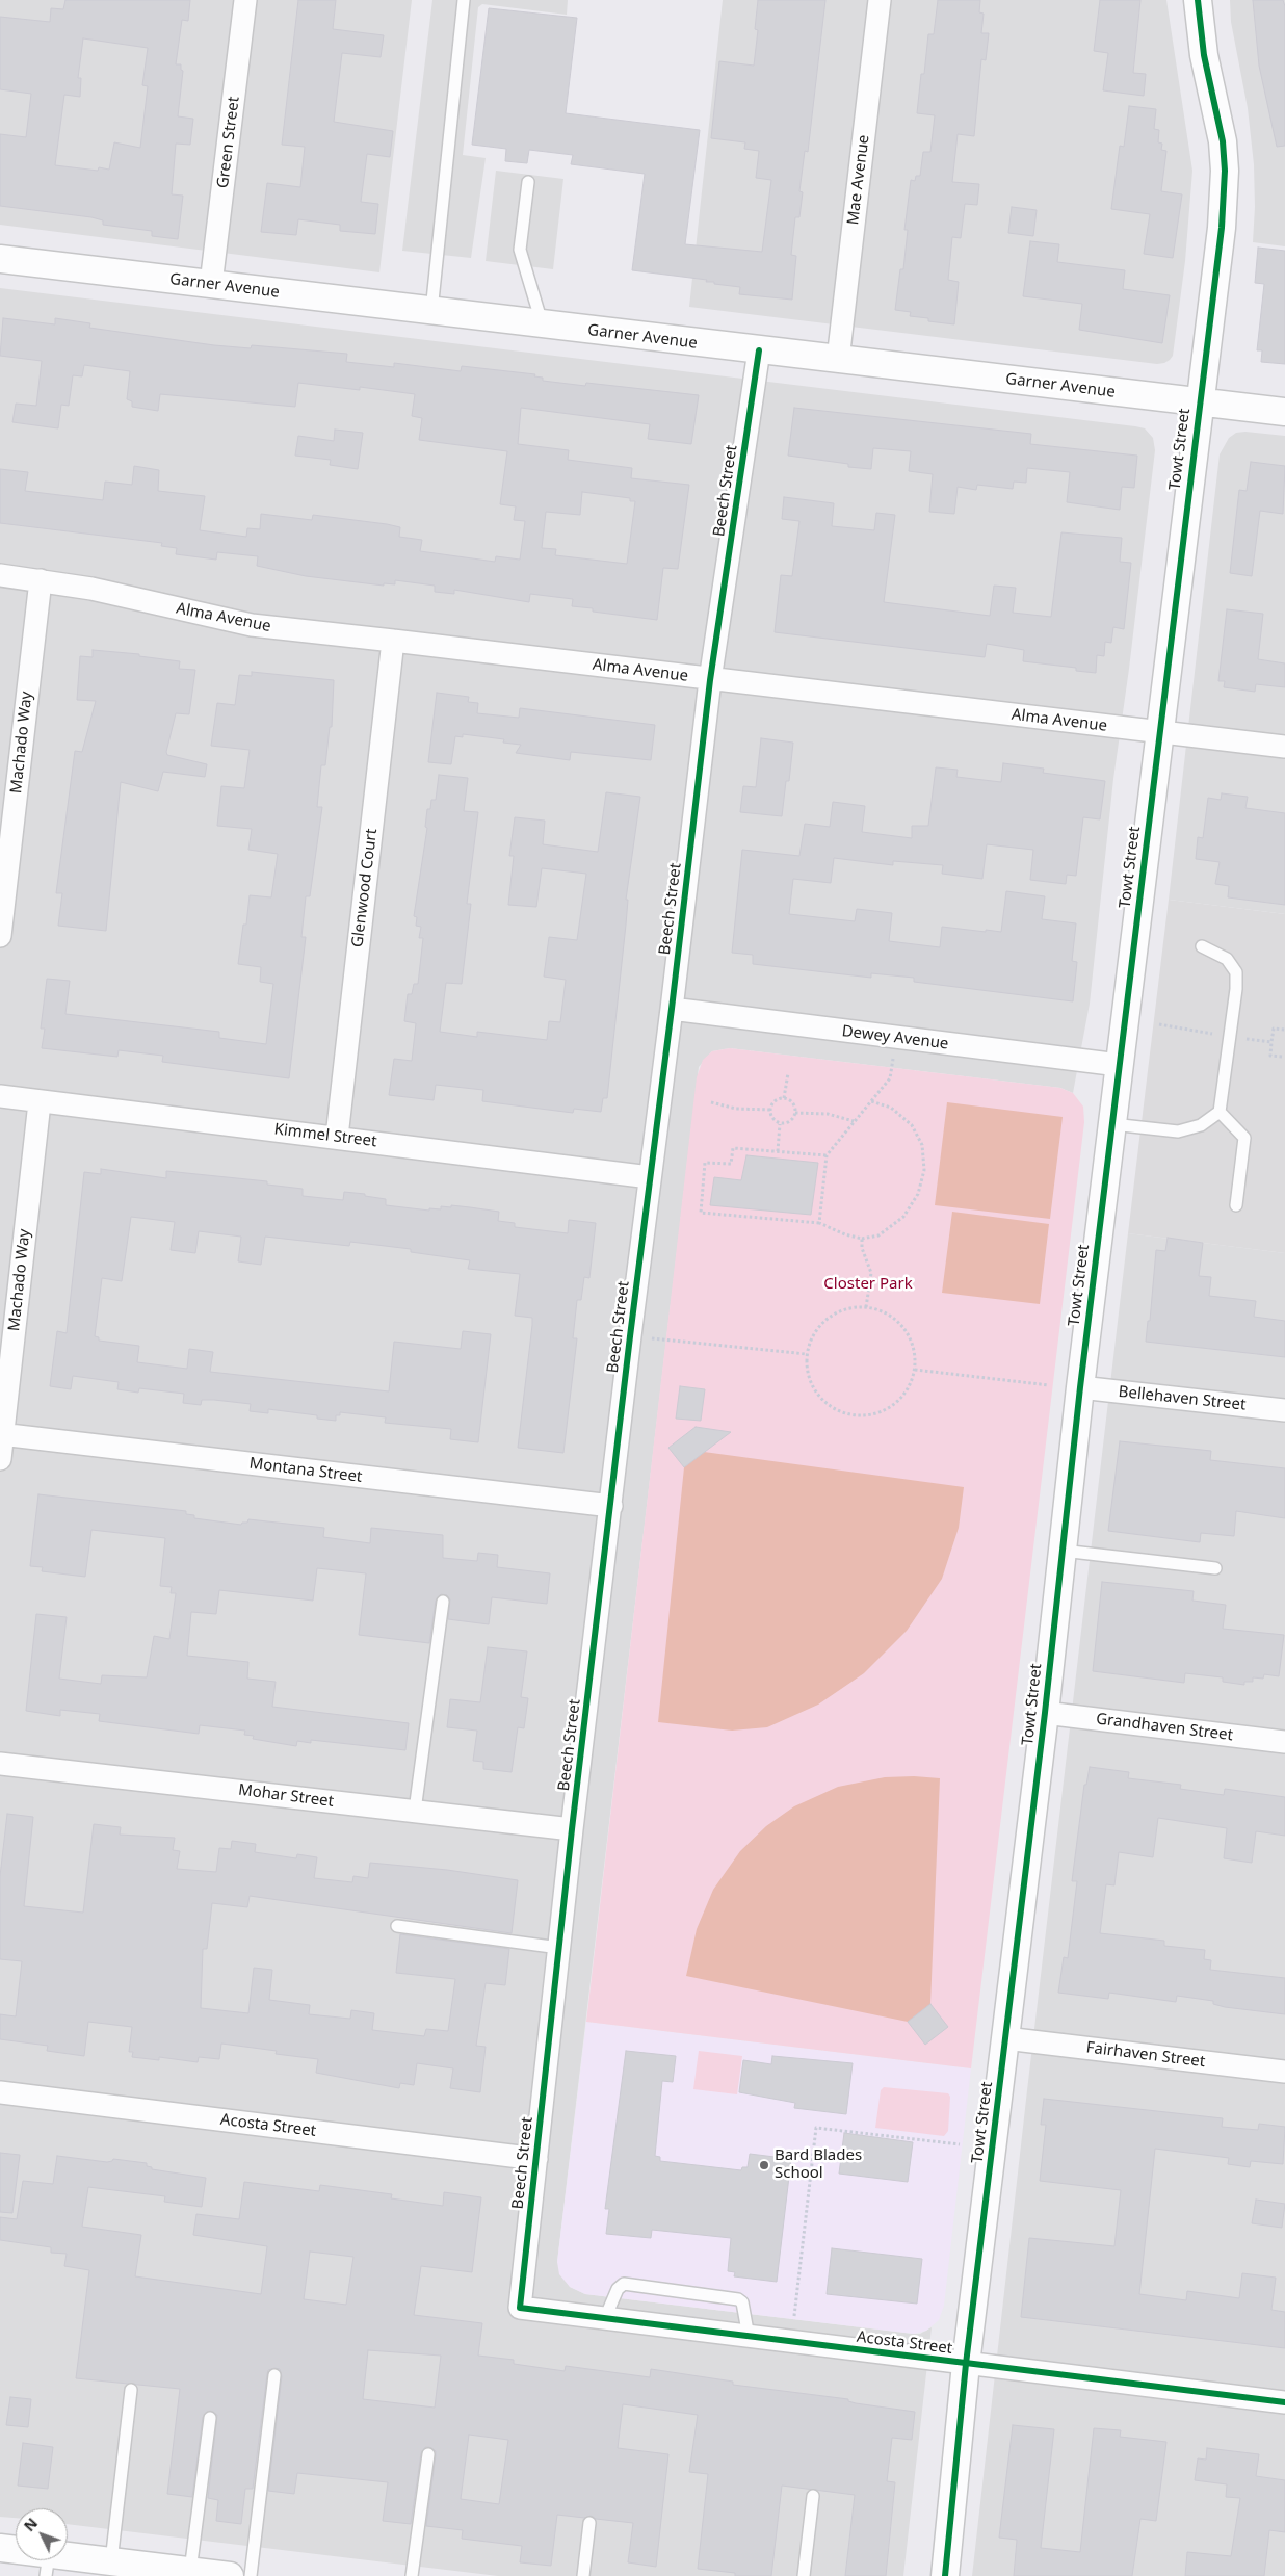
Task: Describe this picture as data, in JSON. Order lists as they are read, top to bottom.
{
  "streets": {
    "street": [
      "Green Street",
      "Mae Avenue",
      "Garner Avenue",
      "Towt Street",
      "Beech Street",
      "Alma Avenue",
      "Machado Way",
      "Glenwood Court",
      "Dewey Avenue",
      "Kimmel Street",
      "Bellehaven Street",
      "Montana Street",
      "Grandhaven Street",
      "Mohar Street",
      "Fairhaven Street",
      "Acosta Street"
    ]
  },
  "crossings": [
    ["Green Street", "Garner Avenue"],
    ["Mae Avenue", "Garner Avenue"],
    ["Garner Avenue", "Towt Street"],
    ["Garner Avenue", "Beech Street"],
    ["Towt Street", "Alma Avenue"],
    ["Towt Street", "Dewey Avenue"],
    ["Towt Street", "Bellehaven Street"],
    ["Towt Street", "Grandhaven Street"],
    ["Towt Street", "Fairhaven Street"],
    ["Towt Street", "Acosta Street"],
    ["Beech Street", "Alma Avenue"],
    ["Beech Street", "Dewey Avenue"],
    ["Beech Street", "Kimmel Street"],
    ["Beech Street", "Montana Street"],
    ["Beech Street", "Mohar Street"],
    ["Beech Street", "Acosta Street"],
    ["Alma Avenue", "Machado Way"],
    ["Alma Avenue", "Glenwood Court"],
    ["Machado Way", "Kimmel Street"],
    ["Machado Way", "Montana Street"],
    ["Glenwood Court", "Kimmel Street"]
  ],
  "parks": ["Closter Park"],
  "places": ["Bard Blades School"],
  "north": "top left"
}
